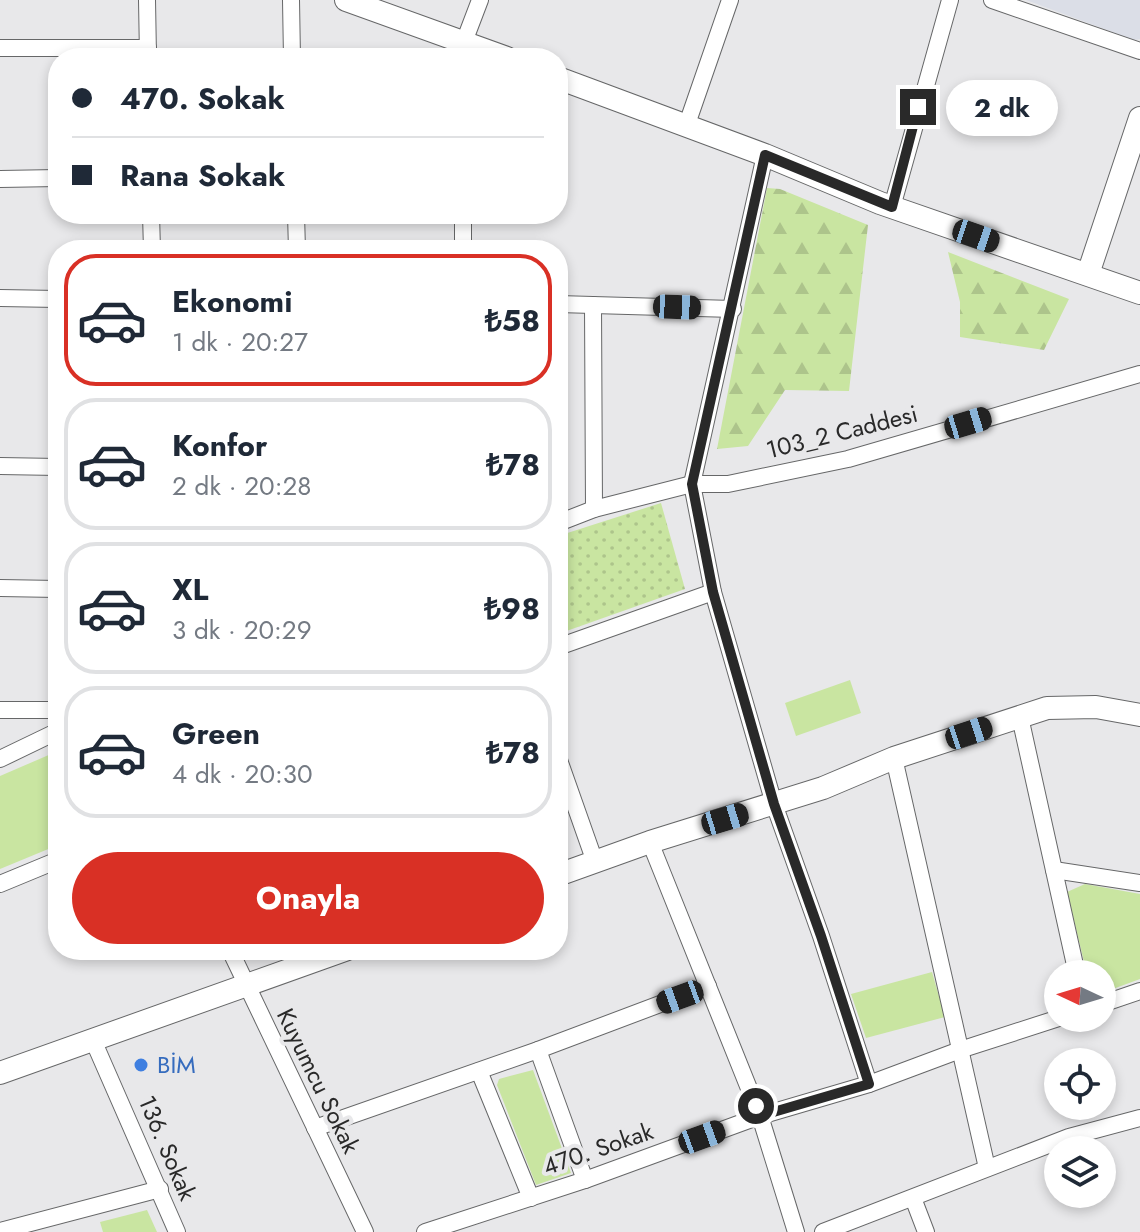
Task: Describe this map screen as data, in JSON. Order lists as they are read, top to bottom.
{
  "streets": {
    "street": [
      "103_2 Caddesi",
      "Kuyumcu Sokak",
      "136. Sokak",
      "470. Sokak"
    ]
  },
  "places": ["BİM"],
  "north": "left",
  "page": {
    "banner": ["470. Sokak", "Rana Sokak"],
    "bubble": "2 dk",
    "list": [
      {
        "name": "Ekonomi",
        "note": "1 dk · 20:27",
        "value": "₺58"
      },
      {
        "name": "Konfor",
        "note": "2 dk · 20:28",
        "value": "₺78"
      },
      {
        "name": "XL",
        "note": "3 dk · 20:29",
        "value": "₺98"
      },
      {
        "name": "Green",
        "note": "4 dk · 20:30",
        "value": "₺78"
      }
    ],
    "buttons": "Onayla"
  }
}
